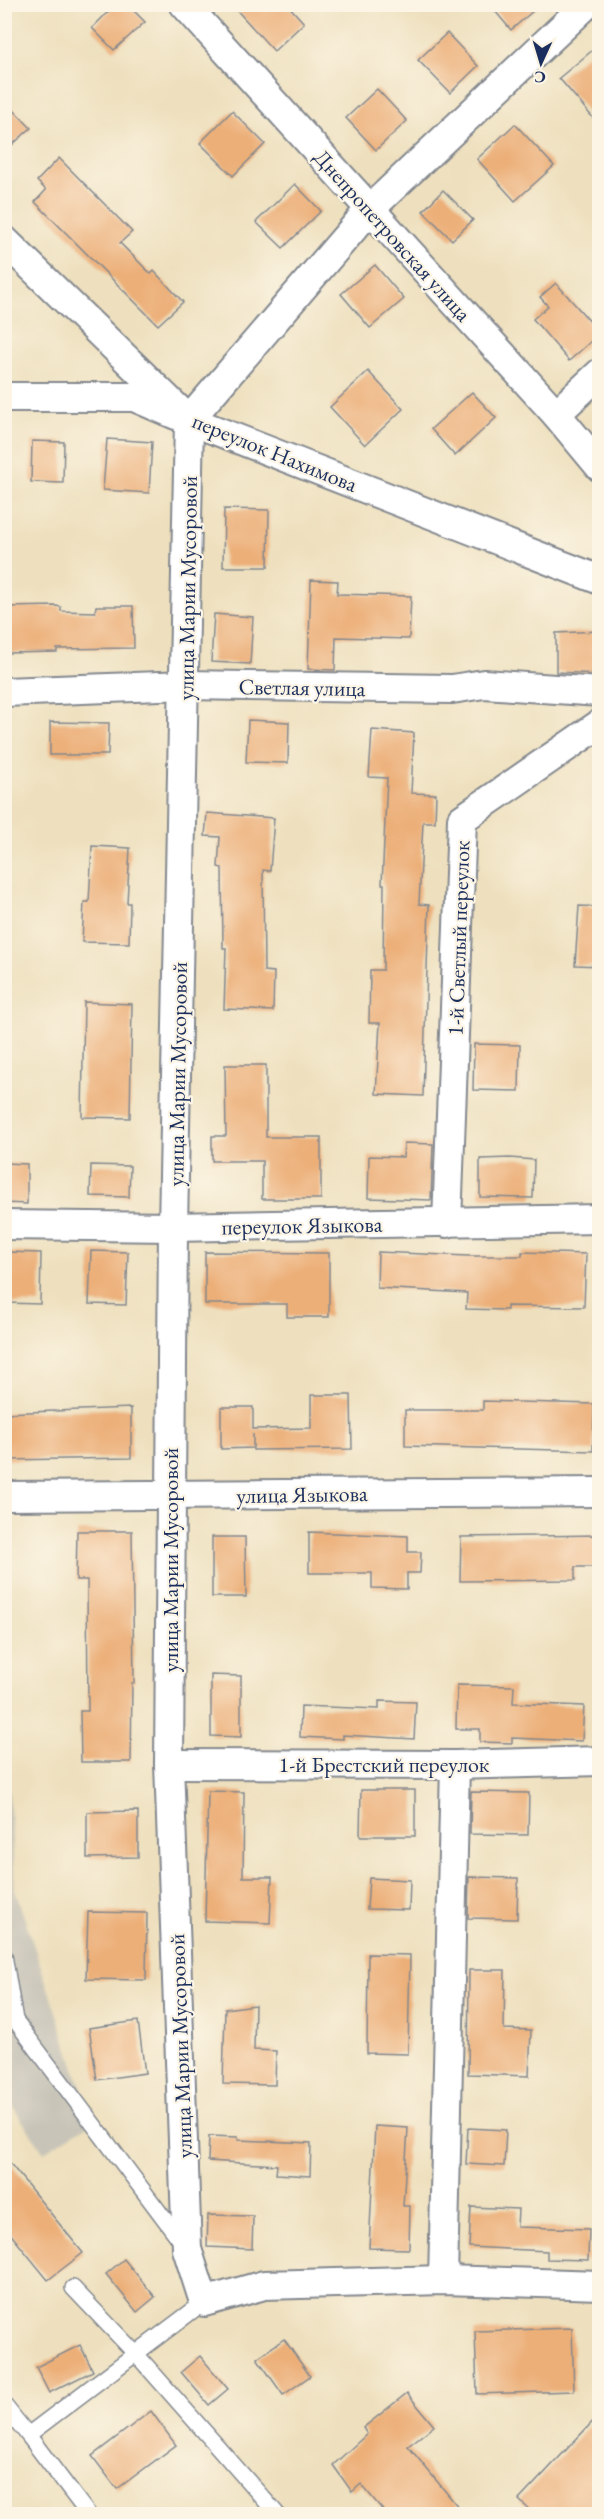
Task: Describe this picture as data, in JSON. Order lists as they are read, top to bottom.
{
  "streets": {
    "street": [
      "Днепропетровская улица",
      "переулок Нахимова",
      "улица Марии Мусоровой",
      "Светлая улица",
      "1-й Светлый переулок",
      "переулок Языкова",
      "улица Языкова",
      "1-й Брестский переулок"
    ]
  },
  "crossings": [
    ["переулок Нахимова", "улица Марии Мусоровой"],
    ["улица Марии Мусоровой", "Светлая улица"],
    ["улица Марии Мусоровой", "переулок Языкова"],
    ["улица Марии Мусоровой", "улица Языкова"],
    ["улица Марии Мусоровой", "1-й Брестский переулок"],
    ["1-й Светлый переулок", "переулок Языкова"]
  ],
  "north": "bottom"
}
